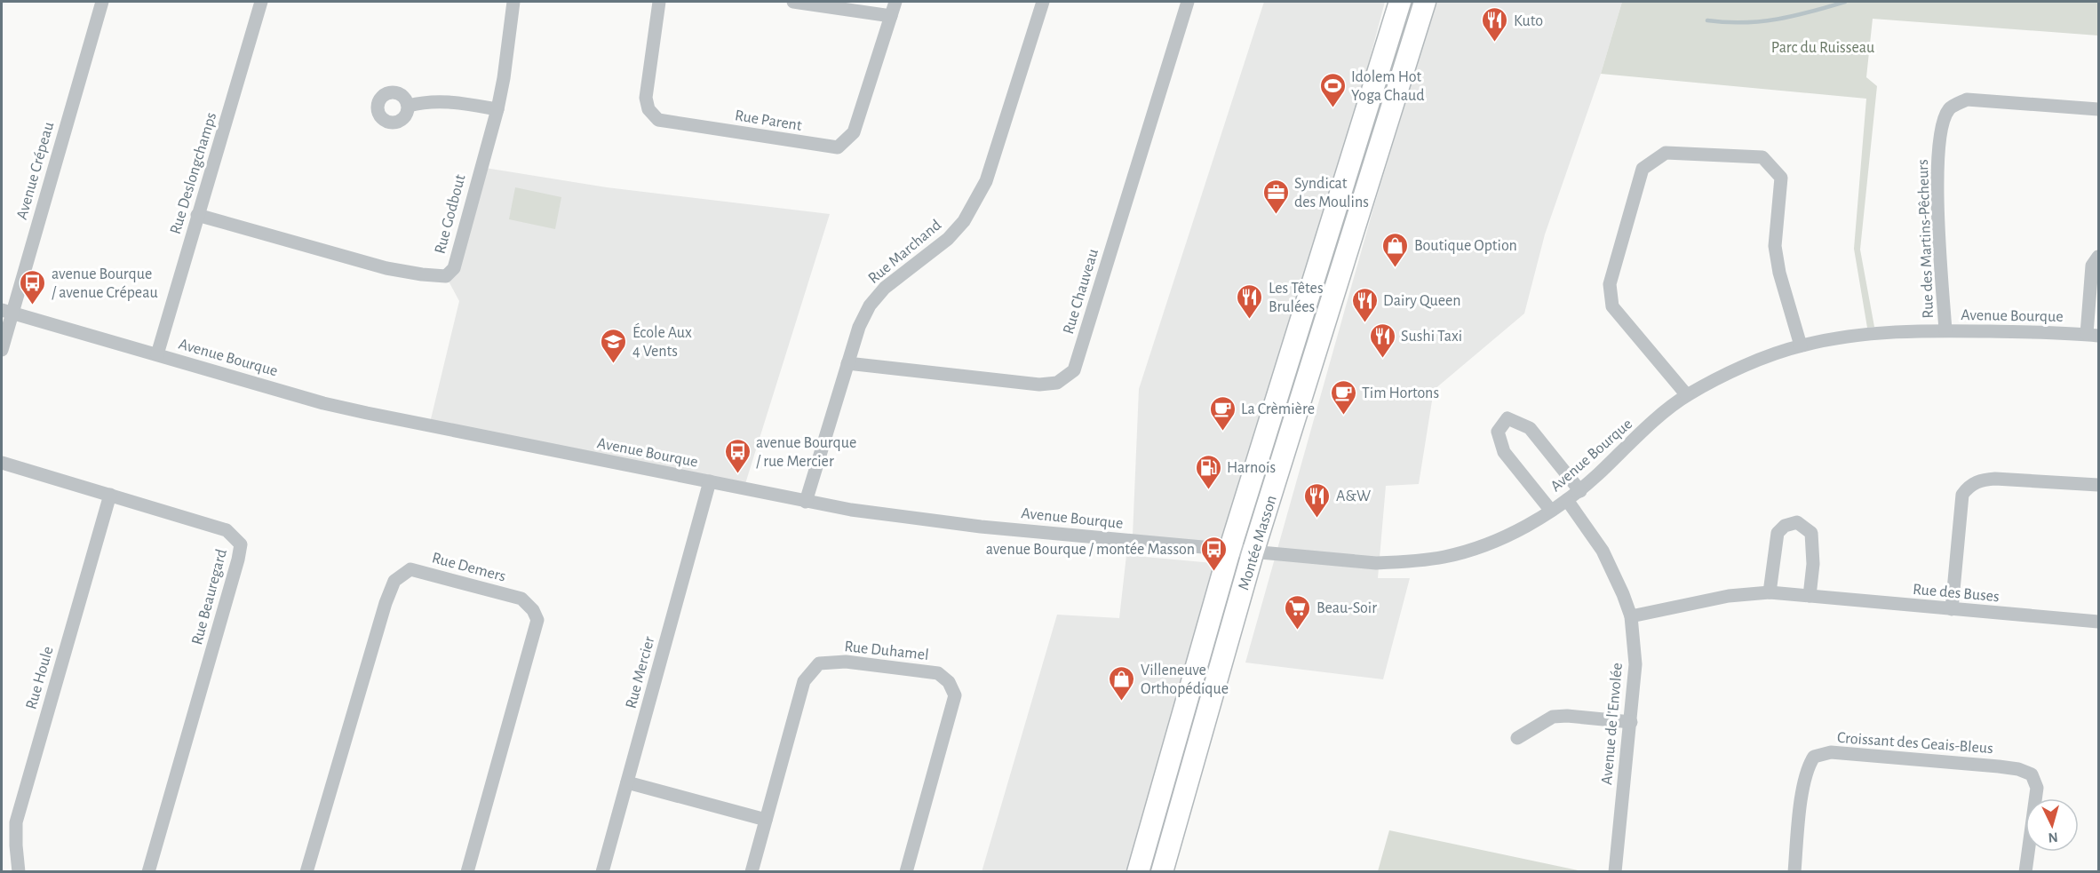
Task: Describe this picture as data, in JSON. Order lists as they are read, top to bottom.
{
  "streets": {
    "main road": ["Montée Masson"],
    "street": [
      "Rue Parent",
      "Avenue Crépeau",
      "Rue Deslongchamps",
      "Rue Godbout",
      "Rue des Martins-Pêcheurs",
      "Rue Marchand",
      "Rue Chauveau",
      "Avenue Bourque",
      "Rue Demers",
      "Rue des Buses",
      "Rue Beauregard",
      "Rue Duhamel",
      "Rue Mercier",
      "Rue Houle",
      "Avenue de l'Envolée",
      "Croissant des Geais-Bleus"
    ]
  },
  "crossings": [
    ["Avenue Crépeau", "Avenue Bourque"],
    ["Rue Deslongchamps", "Rue Godbout"],
    ["Rue Deslongchamps", "Avenue Bourque"],
    ["Rue des Martins-Pêcheurs", "Avenue Bourque"],
    ["Rue Marchand", "Rue Chauveau"],
    ["Rue Marchand", "Avenue Bourque"],
    ["Avenue Bourque", "Montée Masson"],
    ["Avenue Bourque", "Rue Mercier"],
    ["Avenue Bourque", "Avenue de l'Envolée"],
    ["Rue des Buses", "Avenue de l'Envolée"],
    ["Rue Beauregard", "Rue Houle"]
  ],
  "parks": ["Parc du Ruisseau"],
  "places": {
    "restaurant": [
      "Kuto",
      "Les Têtes Brulées",
      "Dairy Queen",
      "Sushi Taxi",
      "A&W"
    ],
    "sports": ["Idolem Hot Yoga Chaud"],
    "office": ["Syndicat des Moulins"],
    "shop": ["Boutique Option", "Villeneuve Orthopédique"],
    "bus stop": ["avenue Bourque / avenue Crépeau", "avenue Bourque / rue Mercier", "avenue Bourque / montée Masson"],
    "school or university": ["École Aux 4 Vents"],
    "cafe": ["Tim Hortons", "La Crèmière"],
    "fuel station": ["Harnois"],
    "supermarket": ["Beau-Soir"]
  },
  "north": "bottom"
}
